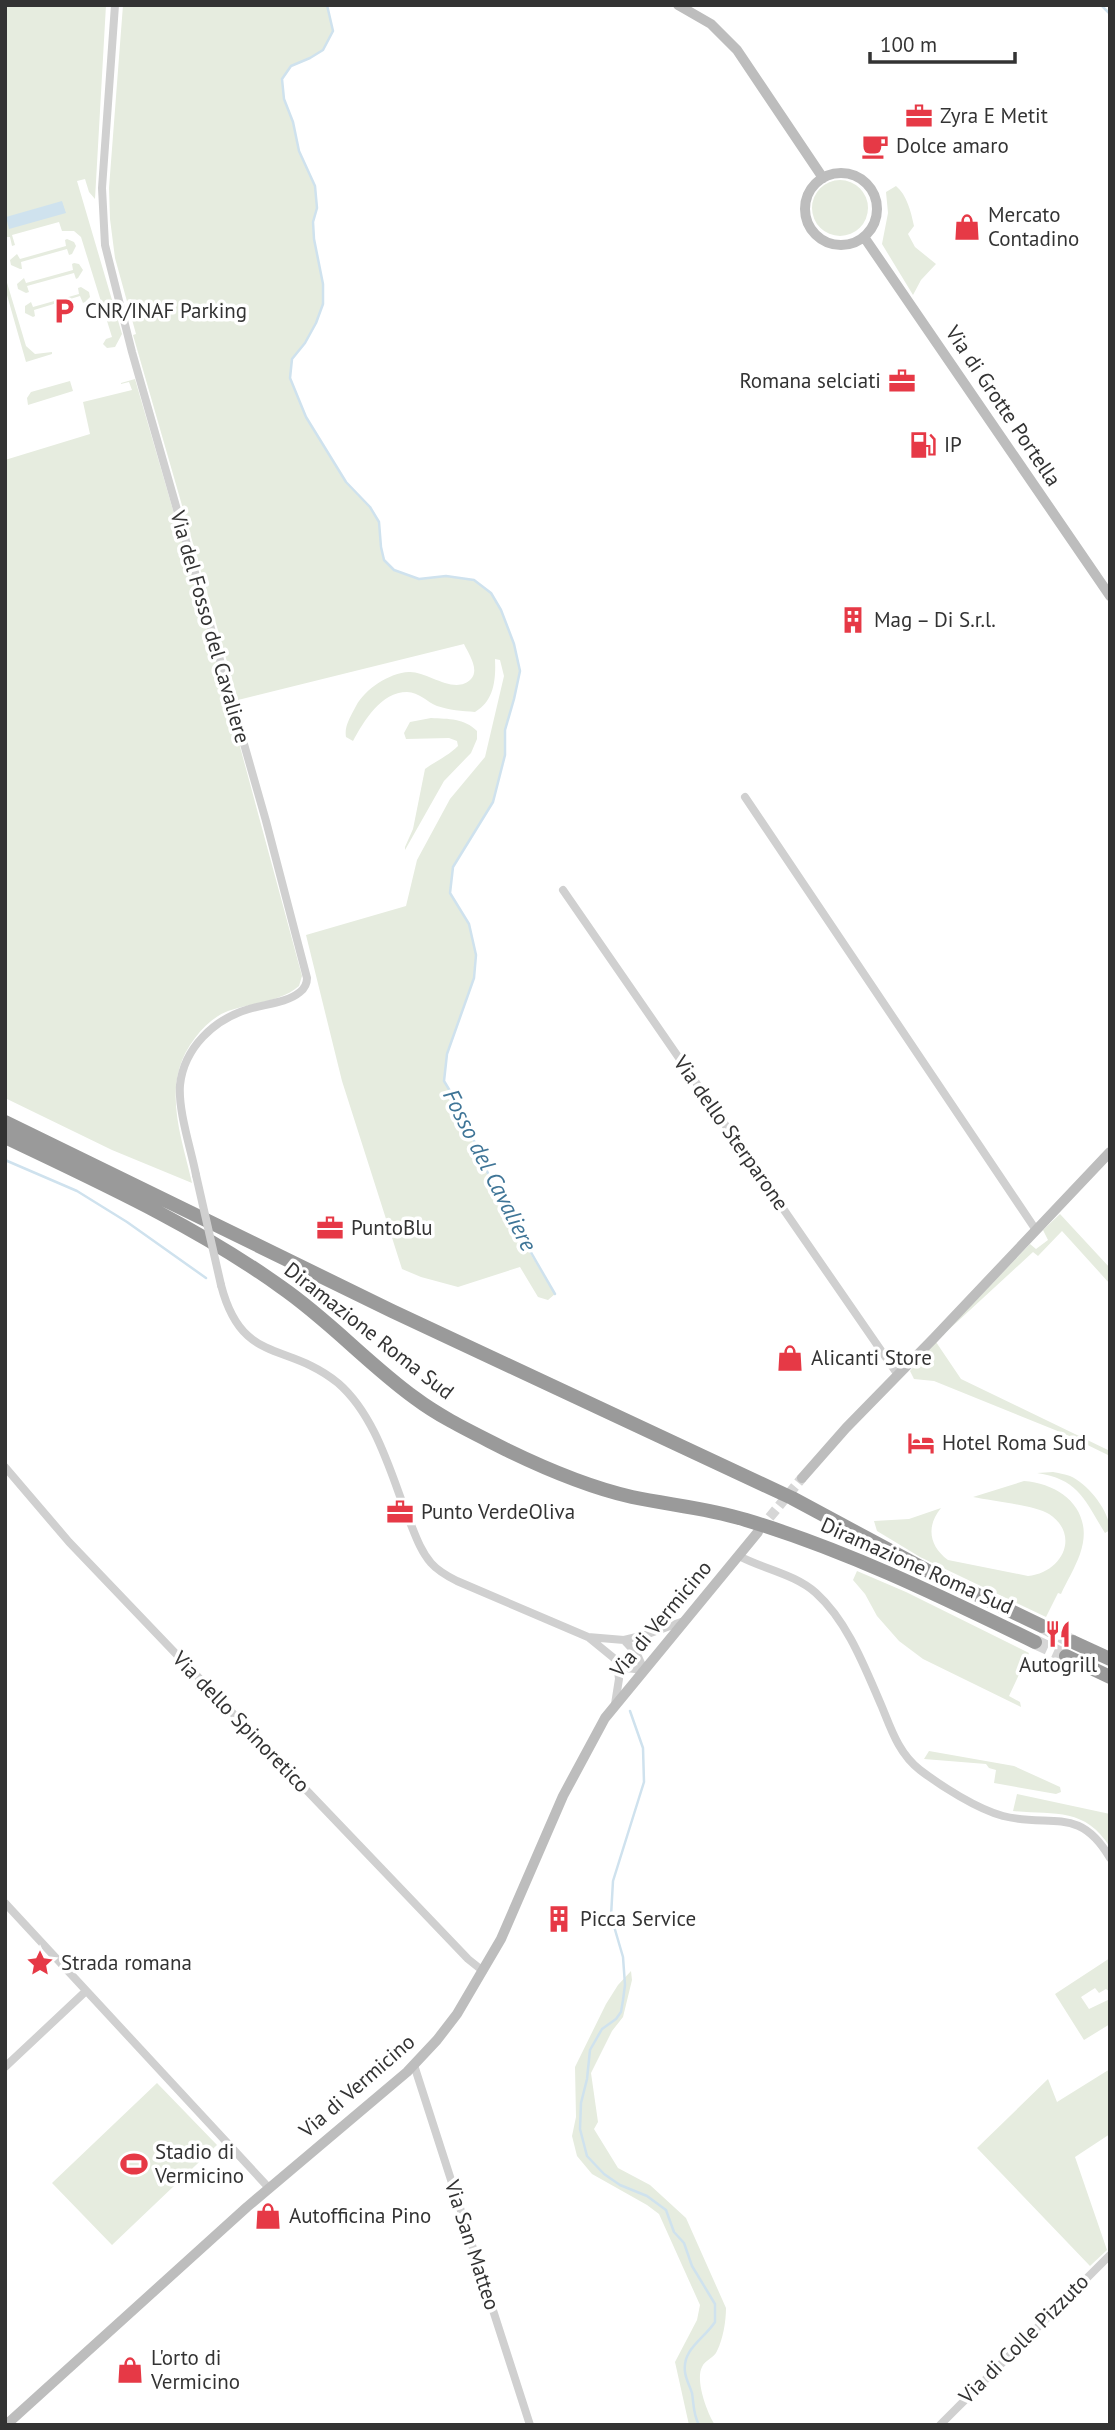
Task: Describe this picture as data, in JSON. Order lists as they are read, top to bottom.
{
  "streets": {
    "highway": ["Diramazione Roma Sud"],
    "main road": ["Via di Grotte Portella", "Via di Vermicino"],
    "street": [
      "Via del Fosso del Cavaliere",
      "Via dello Sterparone",
      "Via dello Spinoretico",
      "Via San Matteo",
      "Via di Colle Pizzuto"
    ]
  },
  "crossings": [
    ["Via di Vermicino", "Via dello Spinoretico"],
    ["Via di Vermicino", "Via San Matteo"]
  ],
  "water": ["Fosso del Cavaliere"],
  "places": {
    "office": [
      "Zyra E Metit",
      "Romana selciati",
      "PuntoBlu",
      "Punto VerdeOliva"
    ],
    "cafe": ["Dolce amaro"],
    "shop": [
      "Mercato Contadino",
      "Alicanti Store",
      "Autofficina Pino",
      "L'orto di Vermicino"
    ],
    "parking": ["CNR/INAF Parking"],
    "fuel station": ["IP"],
    "building": ["Mag – Di S.r.l.", "Picca Service"],
    "hotel": ["Hotel Roma Sud"],
    "restaurant": ["Autogrill"],
    "place": ["Strada romana"],
    "sports": ["Stadio di Vermicino"]
  },
  "scale_bar": "100 m"
}
